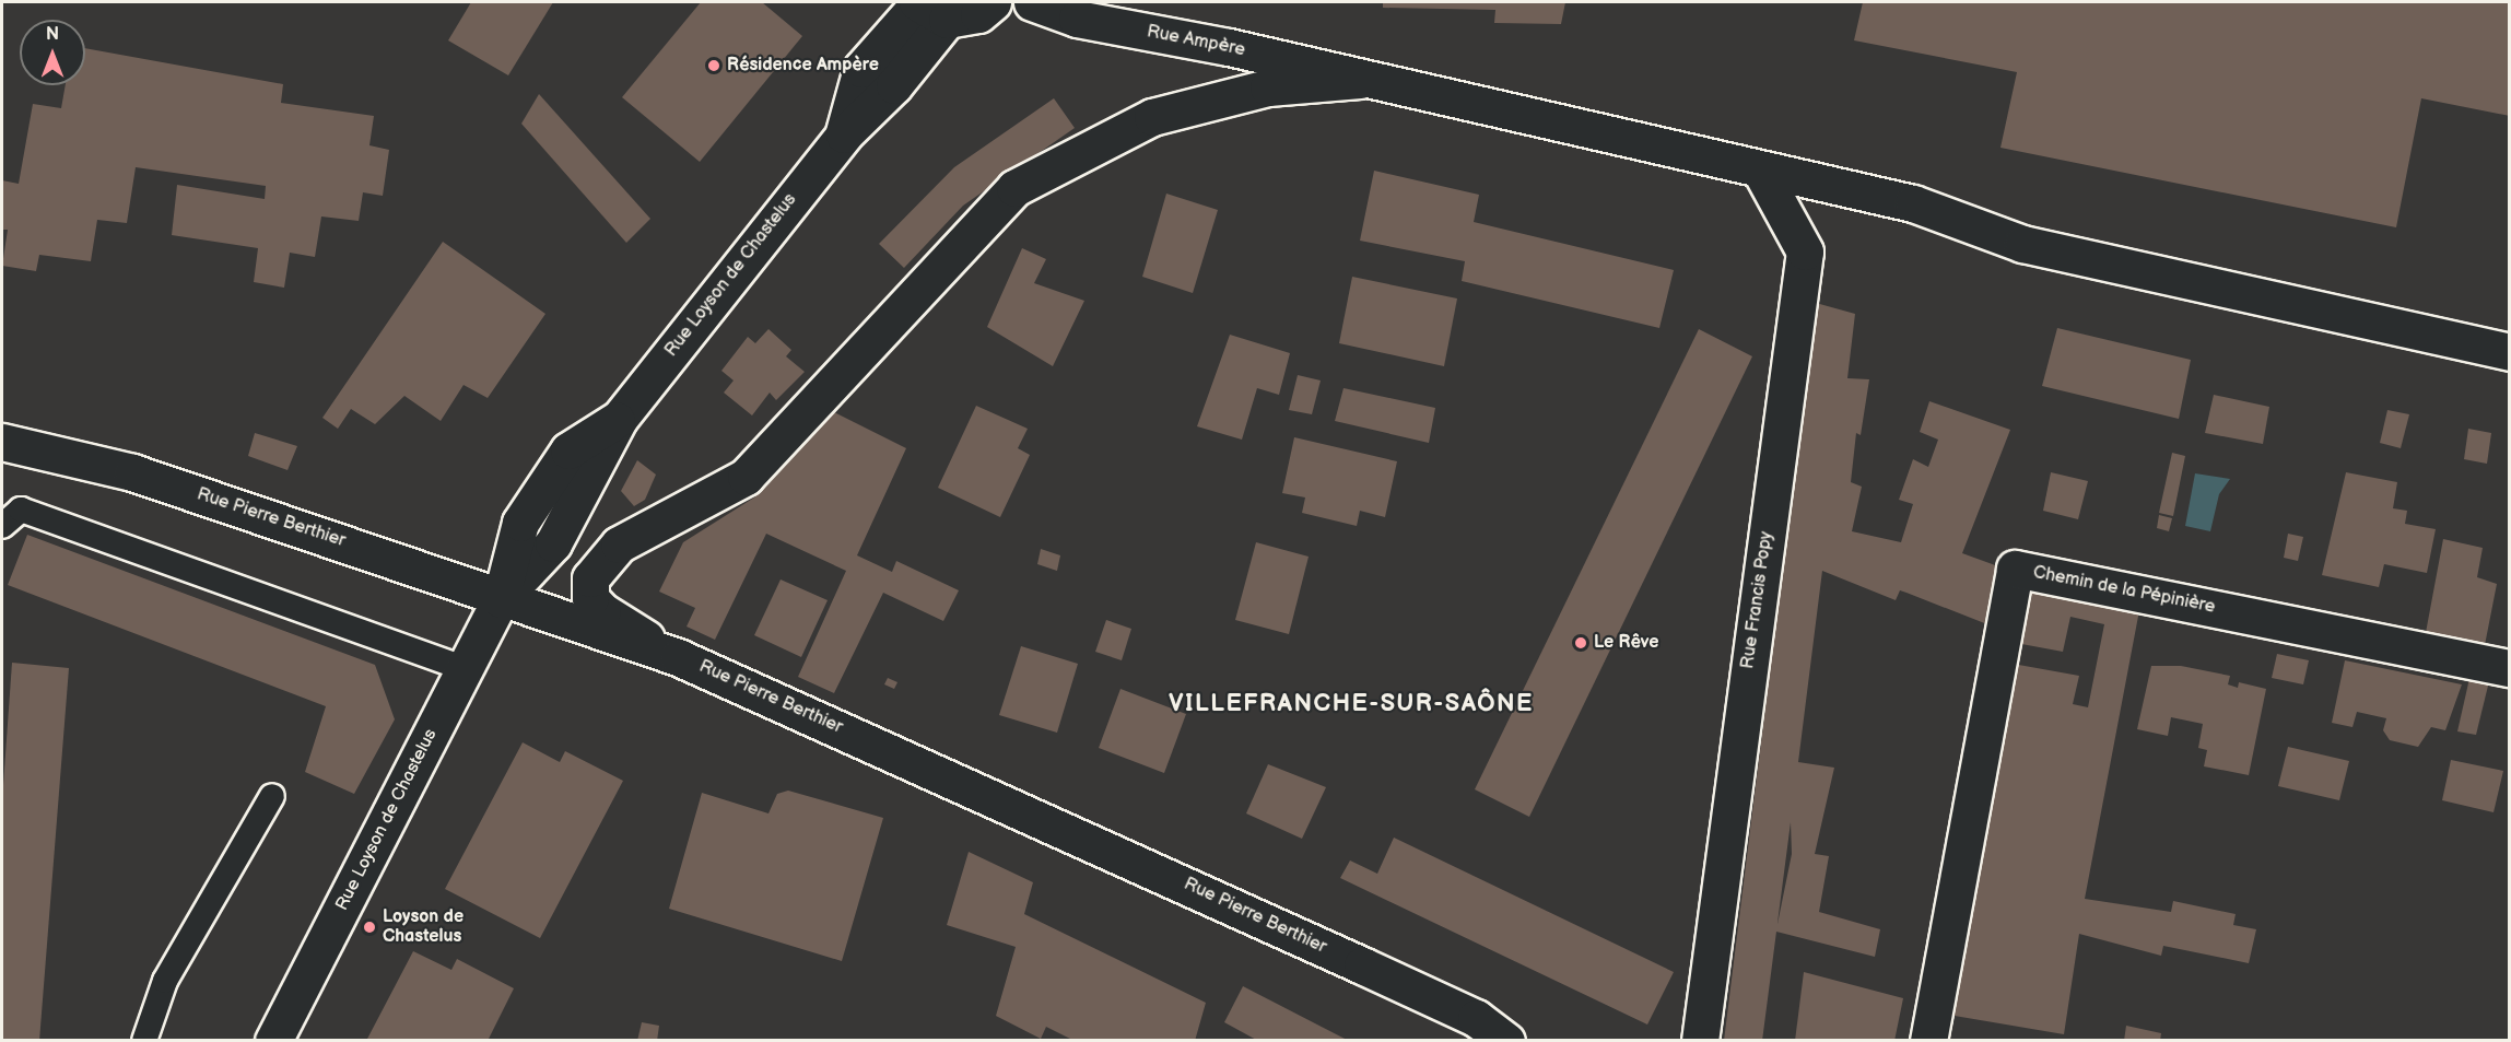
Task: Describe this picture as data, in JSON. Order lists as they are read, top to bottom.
{
  "streets": {
    "street": [
      "Rue Ampère",
      "Rue Loyson de Chastelus",
      "Rue Pierre Berthier",
      "Chemin de la Pépinière",
      "Rue Francis Popy"
    ]
  },
  "crossings": [
    ["Rue Ampère", "Rue Francis Popy"],
    ["Rue Loyson de Chastelus", "Rue Pierre Berthier"]
  ],
  "districts": ["VILLEFRANCHE-SUR-SAÔNE"],
  "places": ["Résidence Ampère", "Le Rêve", "Loyson de Chastelus"],
  "north": "top"
}
